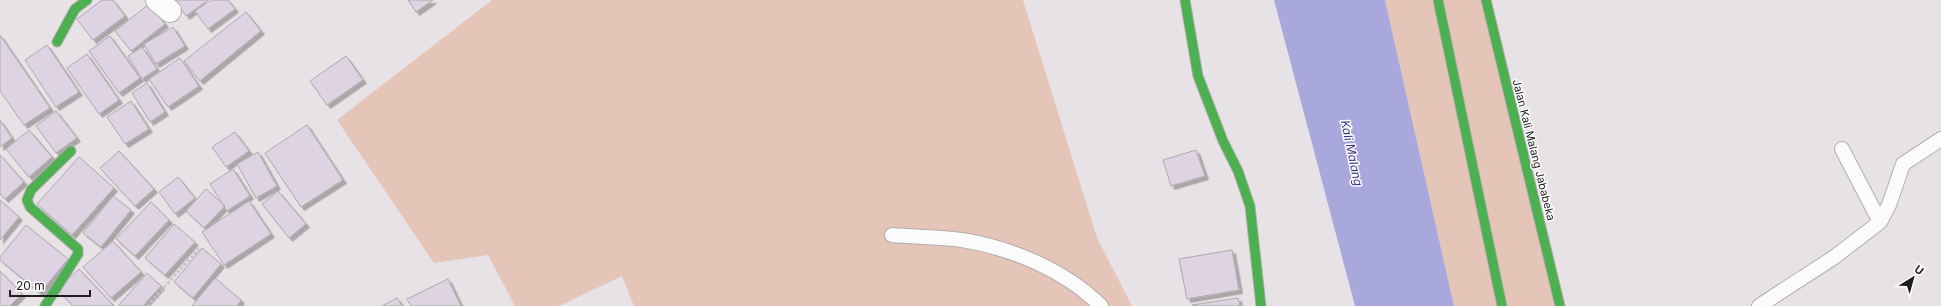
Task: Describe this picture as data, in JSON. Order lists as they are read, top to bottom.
{
  "streets": {
    "main road": ["Jalan Kali Malang Jababeka"]
  },
  "water": ["Kali Malang"],
  "scale_bar": "20 m",
  "north": "top right"
}
